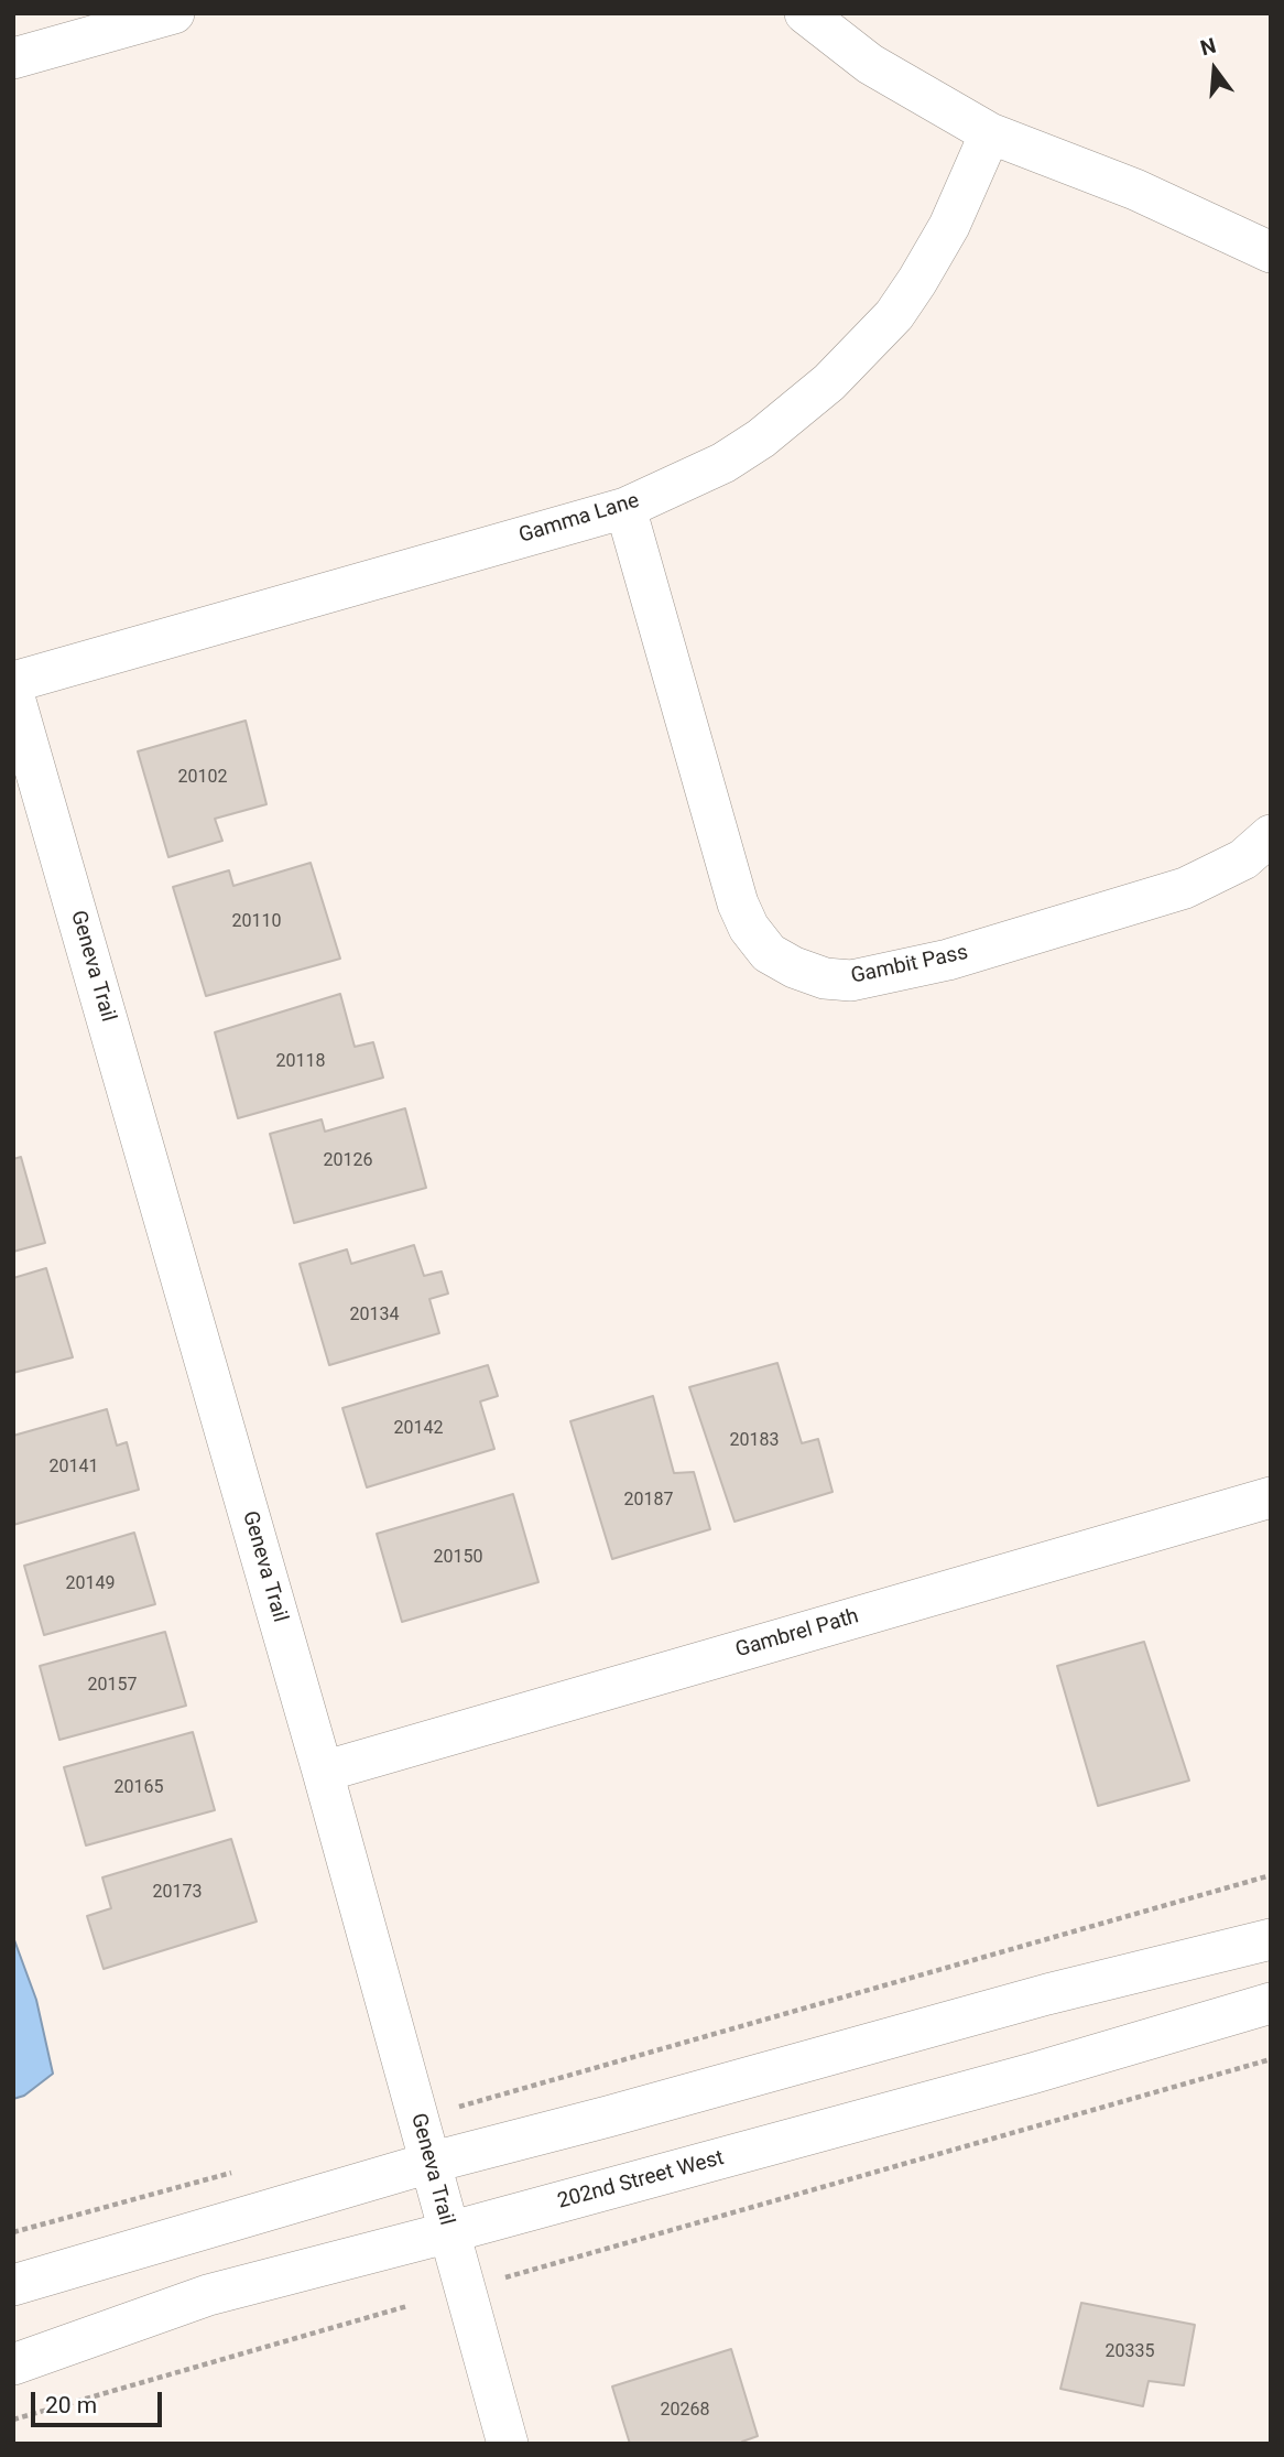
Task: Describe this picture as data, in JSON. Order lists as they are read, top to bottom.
{
  "streets": {
    "street": [
      "Gamma Lane",
      "Gambit Pass",
      "Geneva Trail",
      "Gambrel Path",
      "202nd Street West"
    ]
  },
  "crossings": [
    ["Gamma Lane", "Gambit Pass"],
    ["Geneva Trail", "Gambrel Path"],
    ["Geneva Trail", "202nd Street West"]
  ],
  "house_numbers": [
    "20102",
    "20110",
    "20118",
    "20126",
    "20134",
    "20142",
    "20183",
    "20141",
    "20187",
    "20150",
    "20149",
    "20157",
    "20165",
    "20173",
    "20335",
    "20268"
  ],
  "scale_bar": "20 m",
  "north": "top"
}
